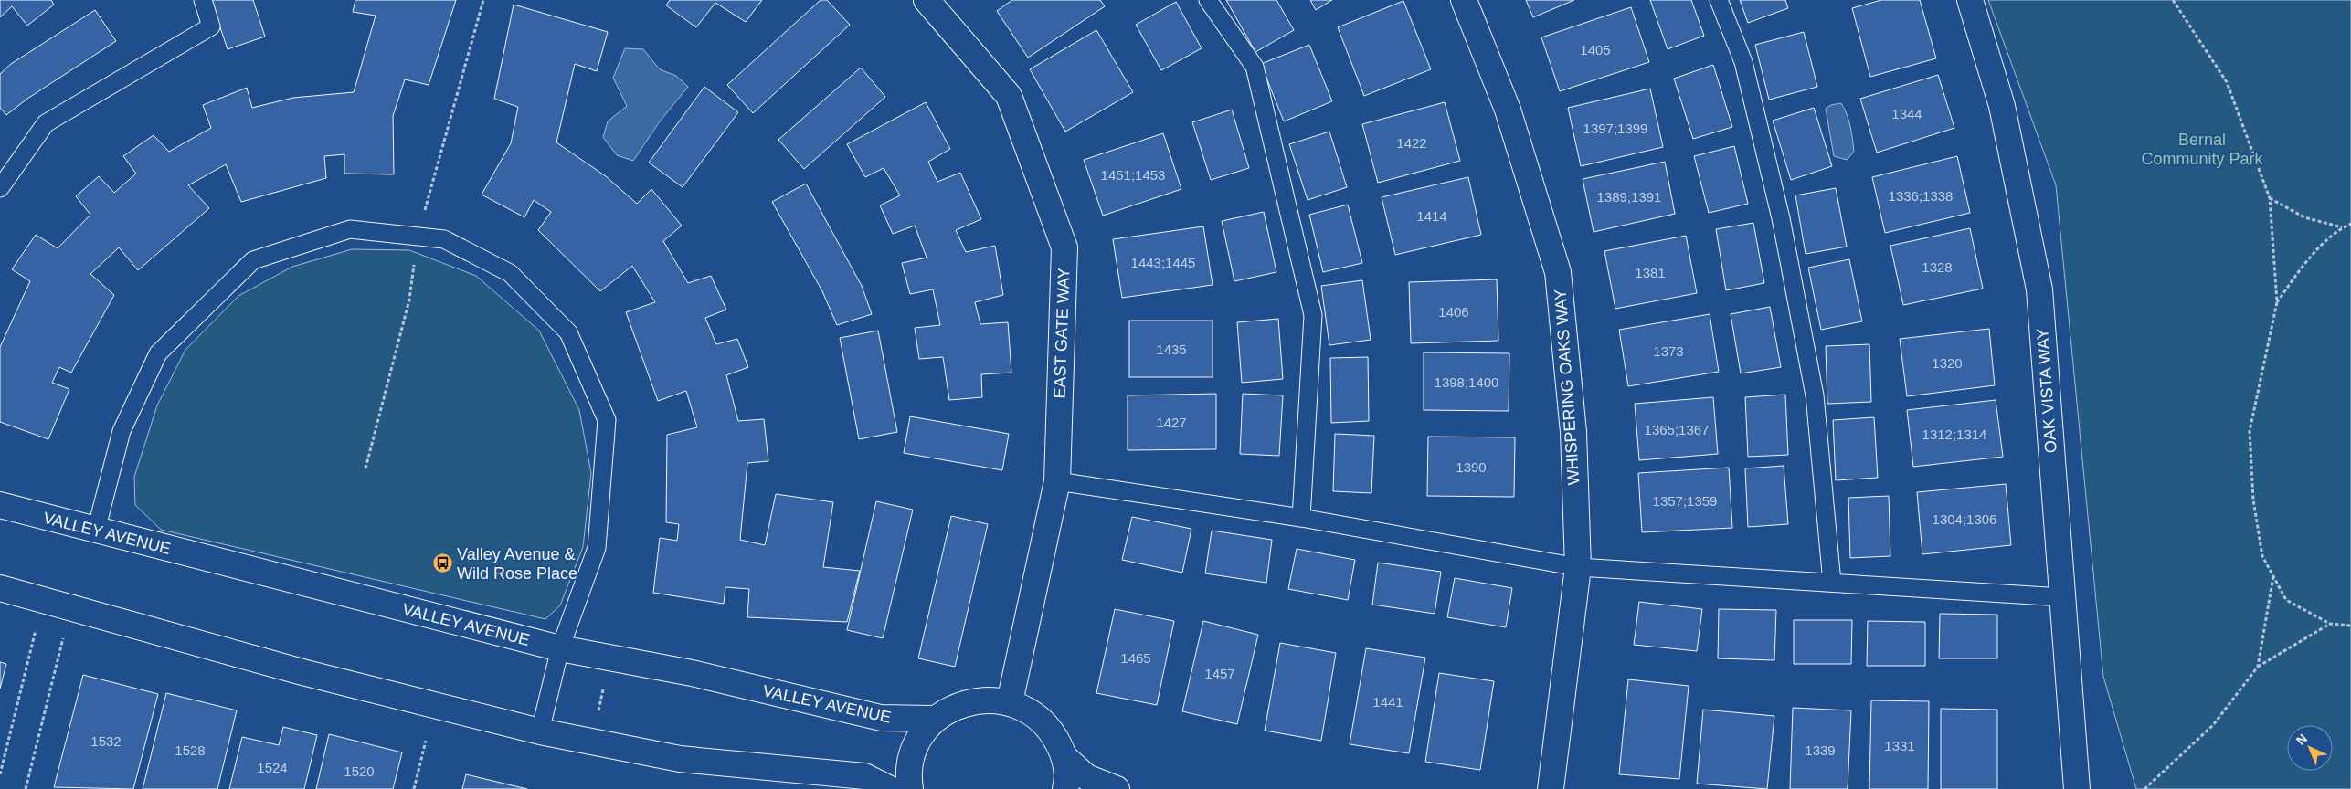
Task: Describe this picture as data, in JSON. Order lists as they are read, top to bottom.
{
  "streets": {
    "street": [
      "EAST GATE WAY",
      "WHISPERING OAKS WAY",
      "OAK VISTA WAY",
      "VALLEY AVENUE"
    ]
  },
  "parks": ["Bernal Community Park"],
  "places": {
    "bus stop": ["Valley Avenue & Wild Rose Place"]
  },
  "house_numbers": [
    "1405",
    "1344",
    "1397;1399",
    "1422",
    "1451;1453",
    "1336;1338",
    "1389;1391",
    "1414",
    "1443;1445",
    "1328",
    "1381",
    "1406",
    "1435",
    "1373",
    "1320",
    "1398;1400",
    "1427",
    "1365;1367",
    "1312;1314",
    "1390",
    "1357;1359",
    "1304;1306",
    "1465",
    "1457",
    "1441",
    "1532",
    "1331",
    "1528",
    "1339",
    "1524",
    "1520"
  ],
  "north": "top left"
}
